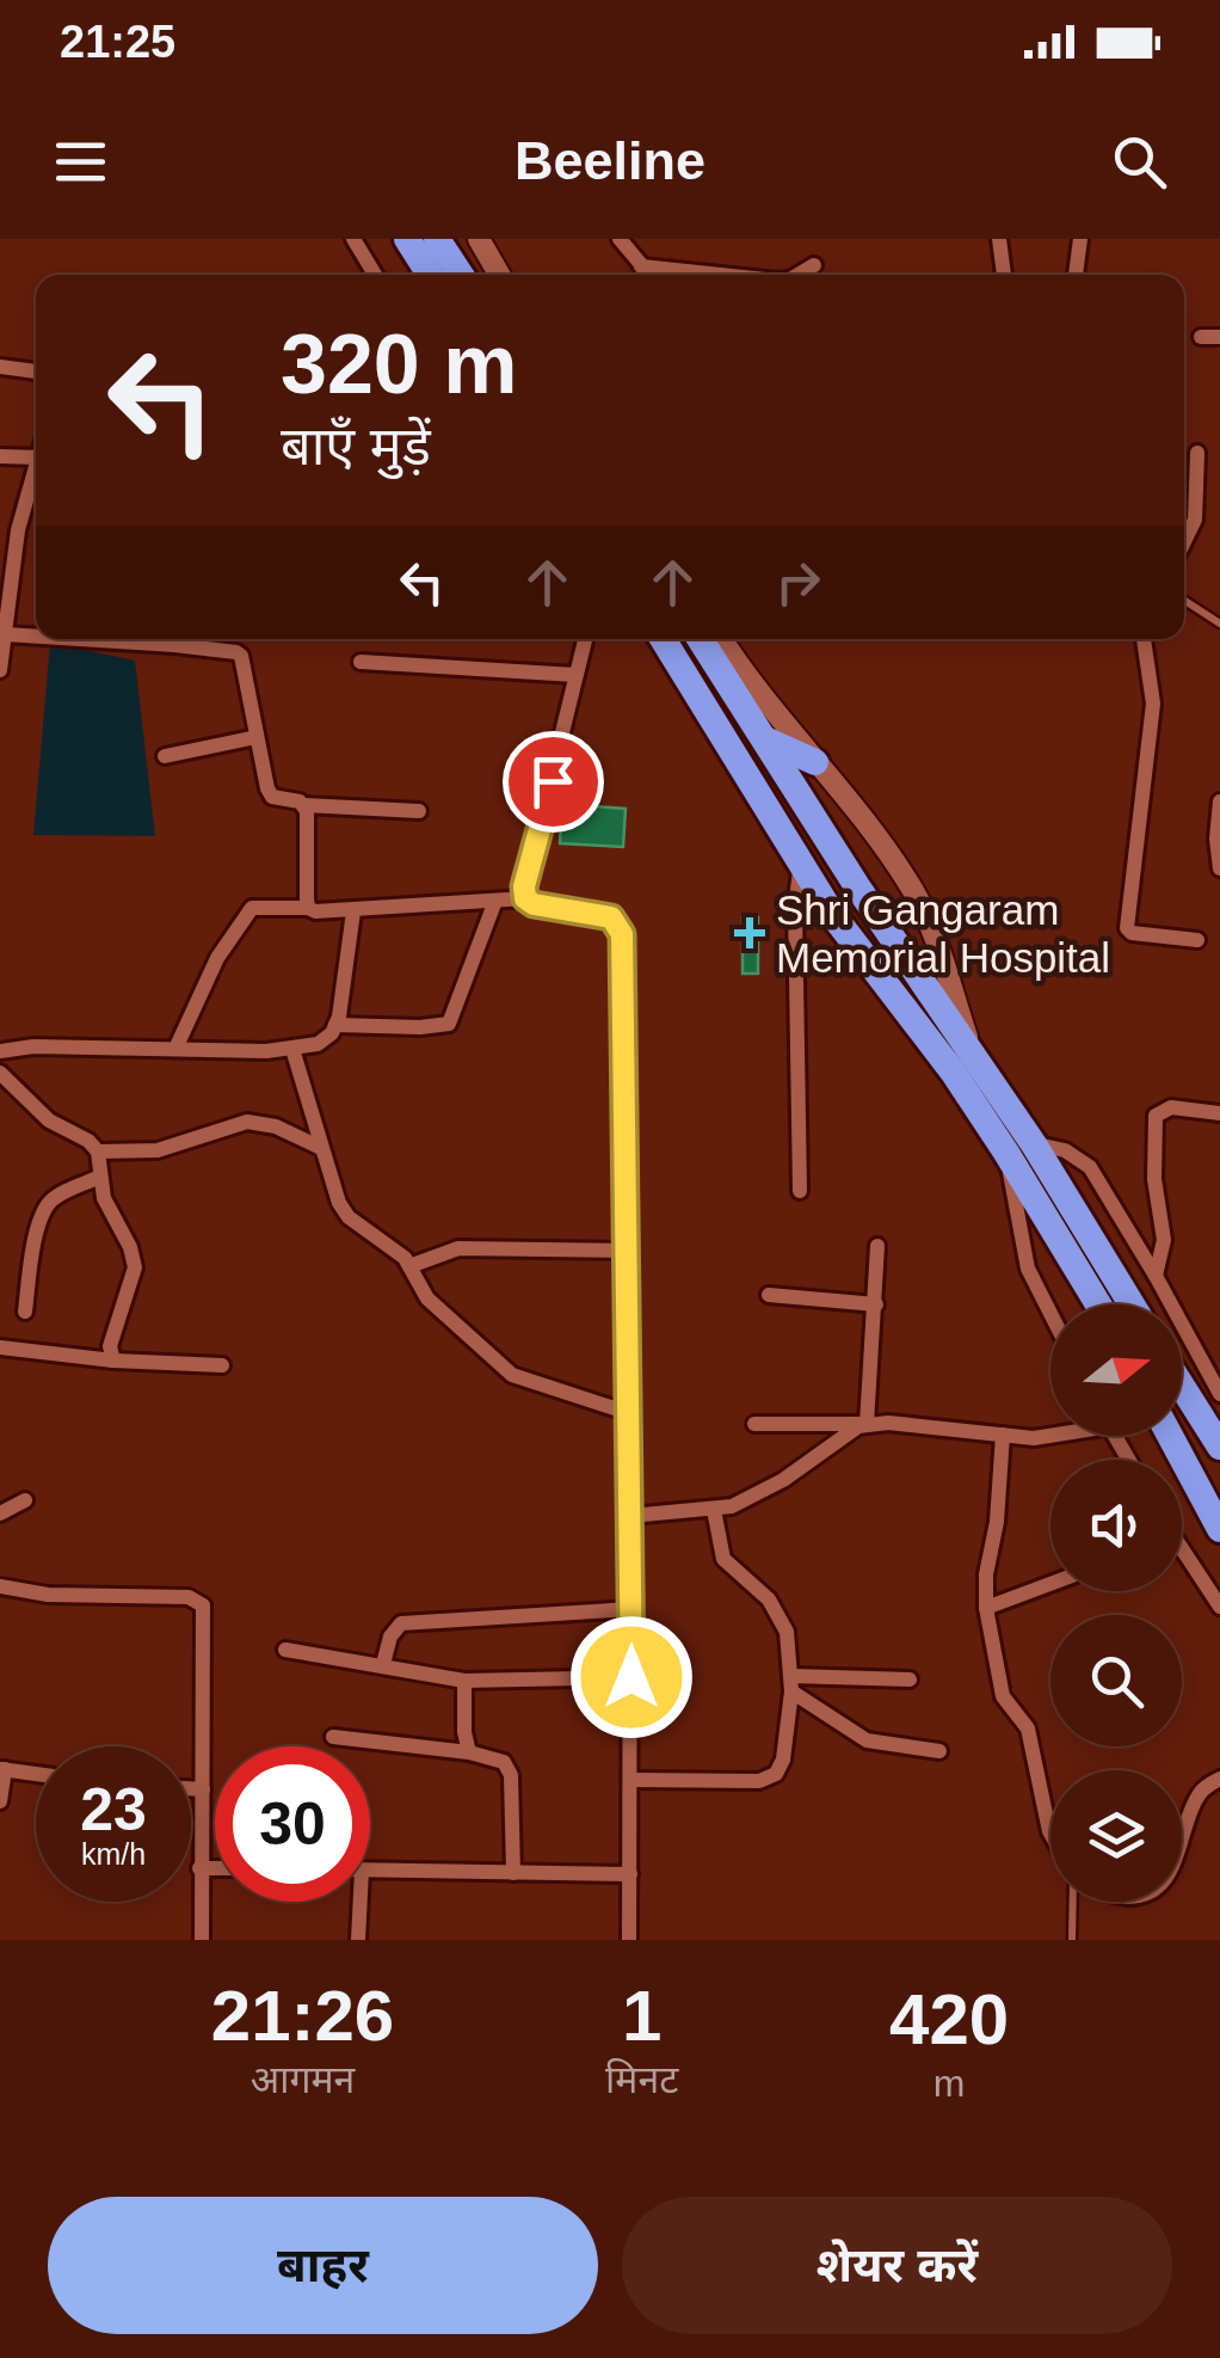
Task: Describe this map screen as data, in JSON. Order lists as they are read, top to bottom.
{
  "places": {
    "health": ["Shri Gangaram Memorial Hospital"]
  },
  "north": "right",
  "page": {
    "status": "21:25",
    "header": "Beeline",
    "turn": ["320 m", "बाएँ मुड़ें"],
    "speed": "23 km/h",
    "limit": "30",
    "eta": [
      "21:26",
      "आगमन",
      "1",
      "मिनट",
      "420",
      "m"
    ],
    "buttons": ["बाहर", "शेयर करें"]
  }
}
